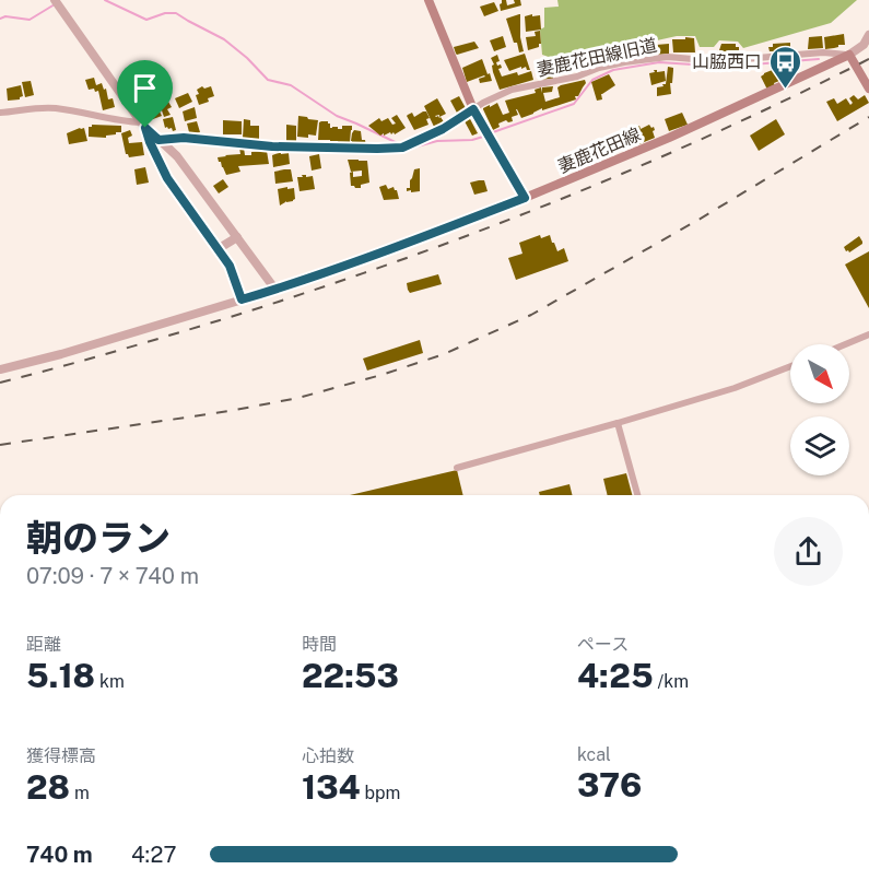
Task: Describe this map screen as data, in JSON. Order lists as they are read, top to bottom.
{
  "streets": {
    "main road": ["妻鹿花田線"],
    "street": ["妻鹿花田線旧道"]
  },
  "crossings": [
    ["妻鹿花田線旧道", "妻鹿花田線"]
  ],
  "places": {
    "bus stop": ["山脇西口"]
  },
  "north": "bottom right",
  "page": {
    "heading": ["朝のラン", "07:09 · 7 × 740 m"],
    "stats": [
      ["距離", "5.18 km"],
      ["時間", "22:53"],
      ["ペース", "4:25 /km"],
      ["獲得標高", "28 m"],
      ["心拍数", "134 bpm"],
      ["kcal", "376"]
    ],
    "list": [
      {
        "name": "740 m",
        "note": "4:27"
      }
    ]
  }
}
